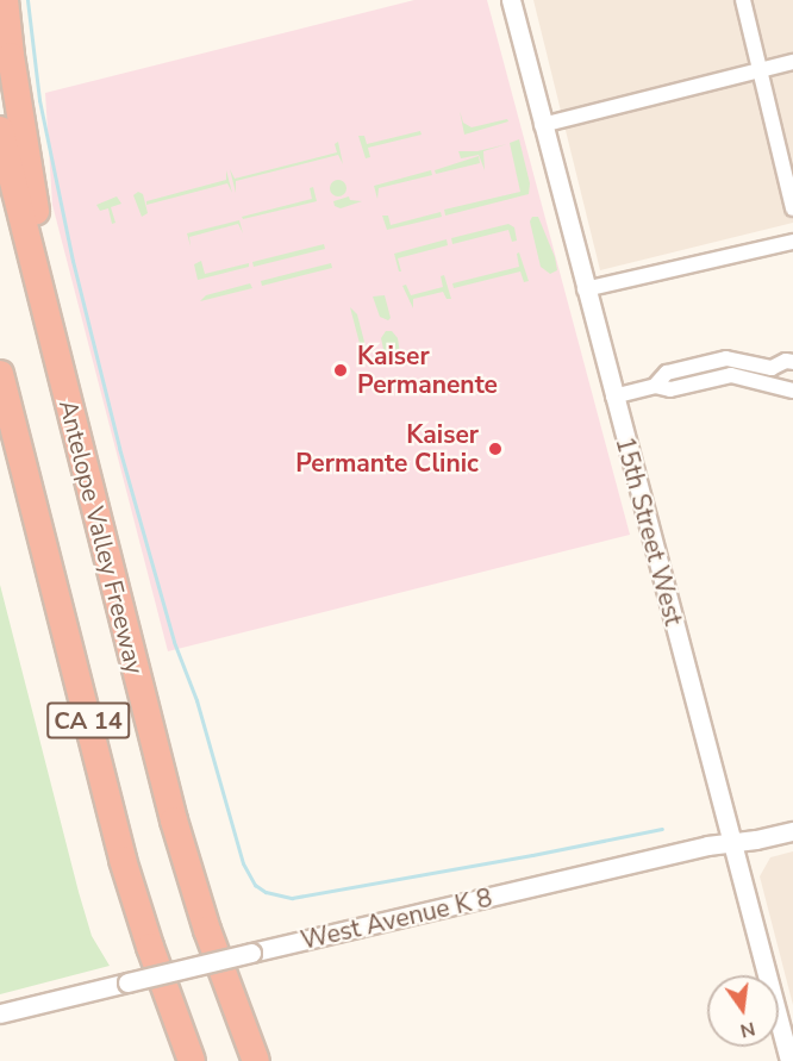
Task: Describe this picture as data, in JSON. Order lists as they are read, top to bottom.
{
  "streets": {
    "highway": ["Antelope Valley Freeway", "CA 14"],
    "street": ["15th Street West", "West Avenue K 8"]
  },
  "crossings": [
    ["15th Street West", "West Avenue K 8"]
  ],
  "places": ["Kaiser Permanente", "Kaiser Permante Clinic"],
  "north": "bottom"
}
